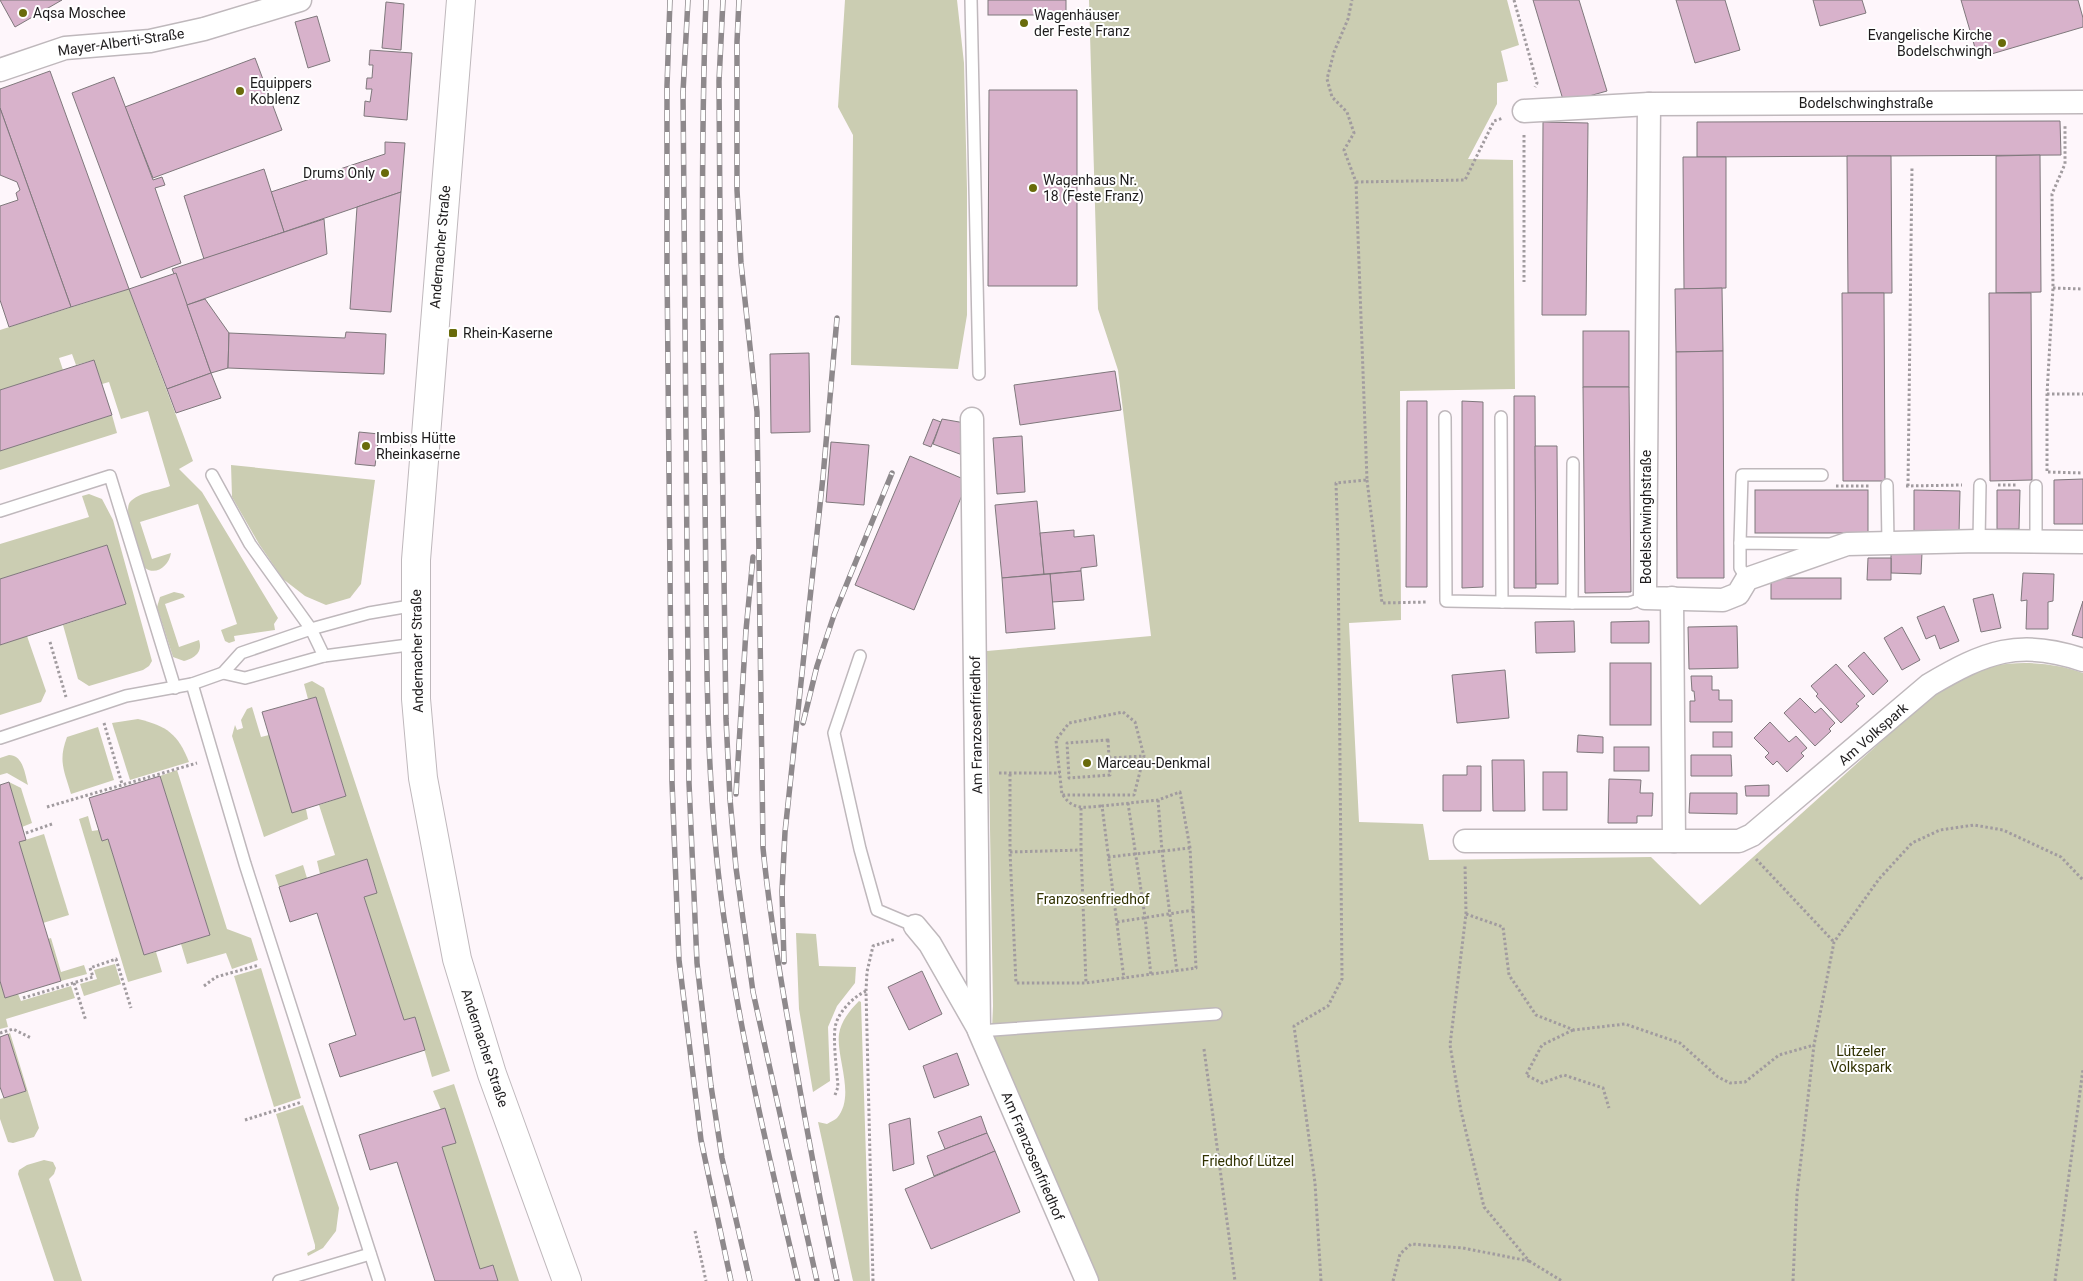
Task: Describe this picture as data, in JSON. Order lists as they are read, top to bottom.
{
  "streets": {
    "street": [
      "Mayer-Alberti-Straße",
      "Bodelschwinghstraße",
      "Andernacher Straße",
      "Am Franzosenfriedhof",
      "Am Volkspark"
    ]
  },
  "parks": ["Franzosenfriedhof", "Lützeler Volkspark", "Friedhof Lützel"],
  "places": {
    "other": [
      "Aqsa Moschee",
      "Wagenhäuser der Feste Franz",
      "Evangelische Kirche Bodelschwingh",
      "Equippers Koblenz",
      "Drums Only",
      "Wagenhaus Nr. 18 (Feste Franz)",
      "Imbiss Hütte Rheinkaserne",
      "Marceau-Denkmal"
    ],
    "transit": ["Rhein-Kaserne"]
  }
}
